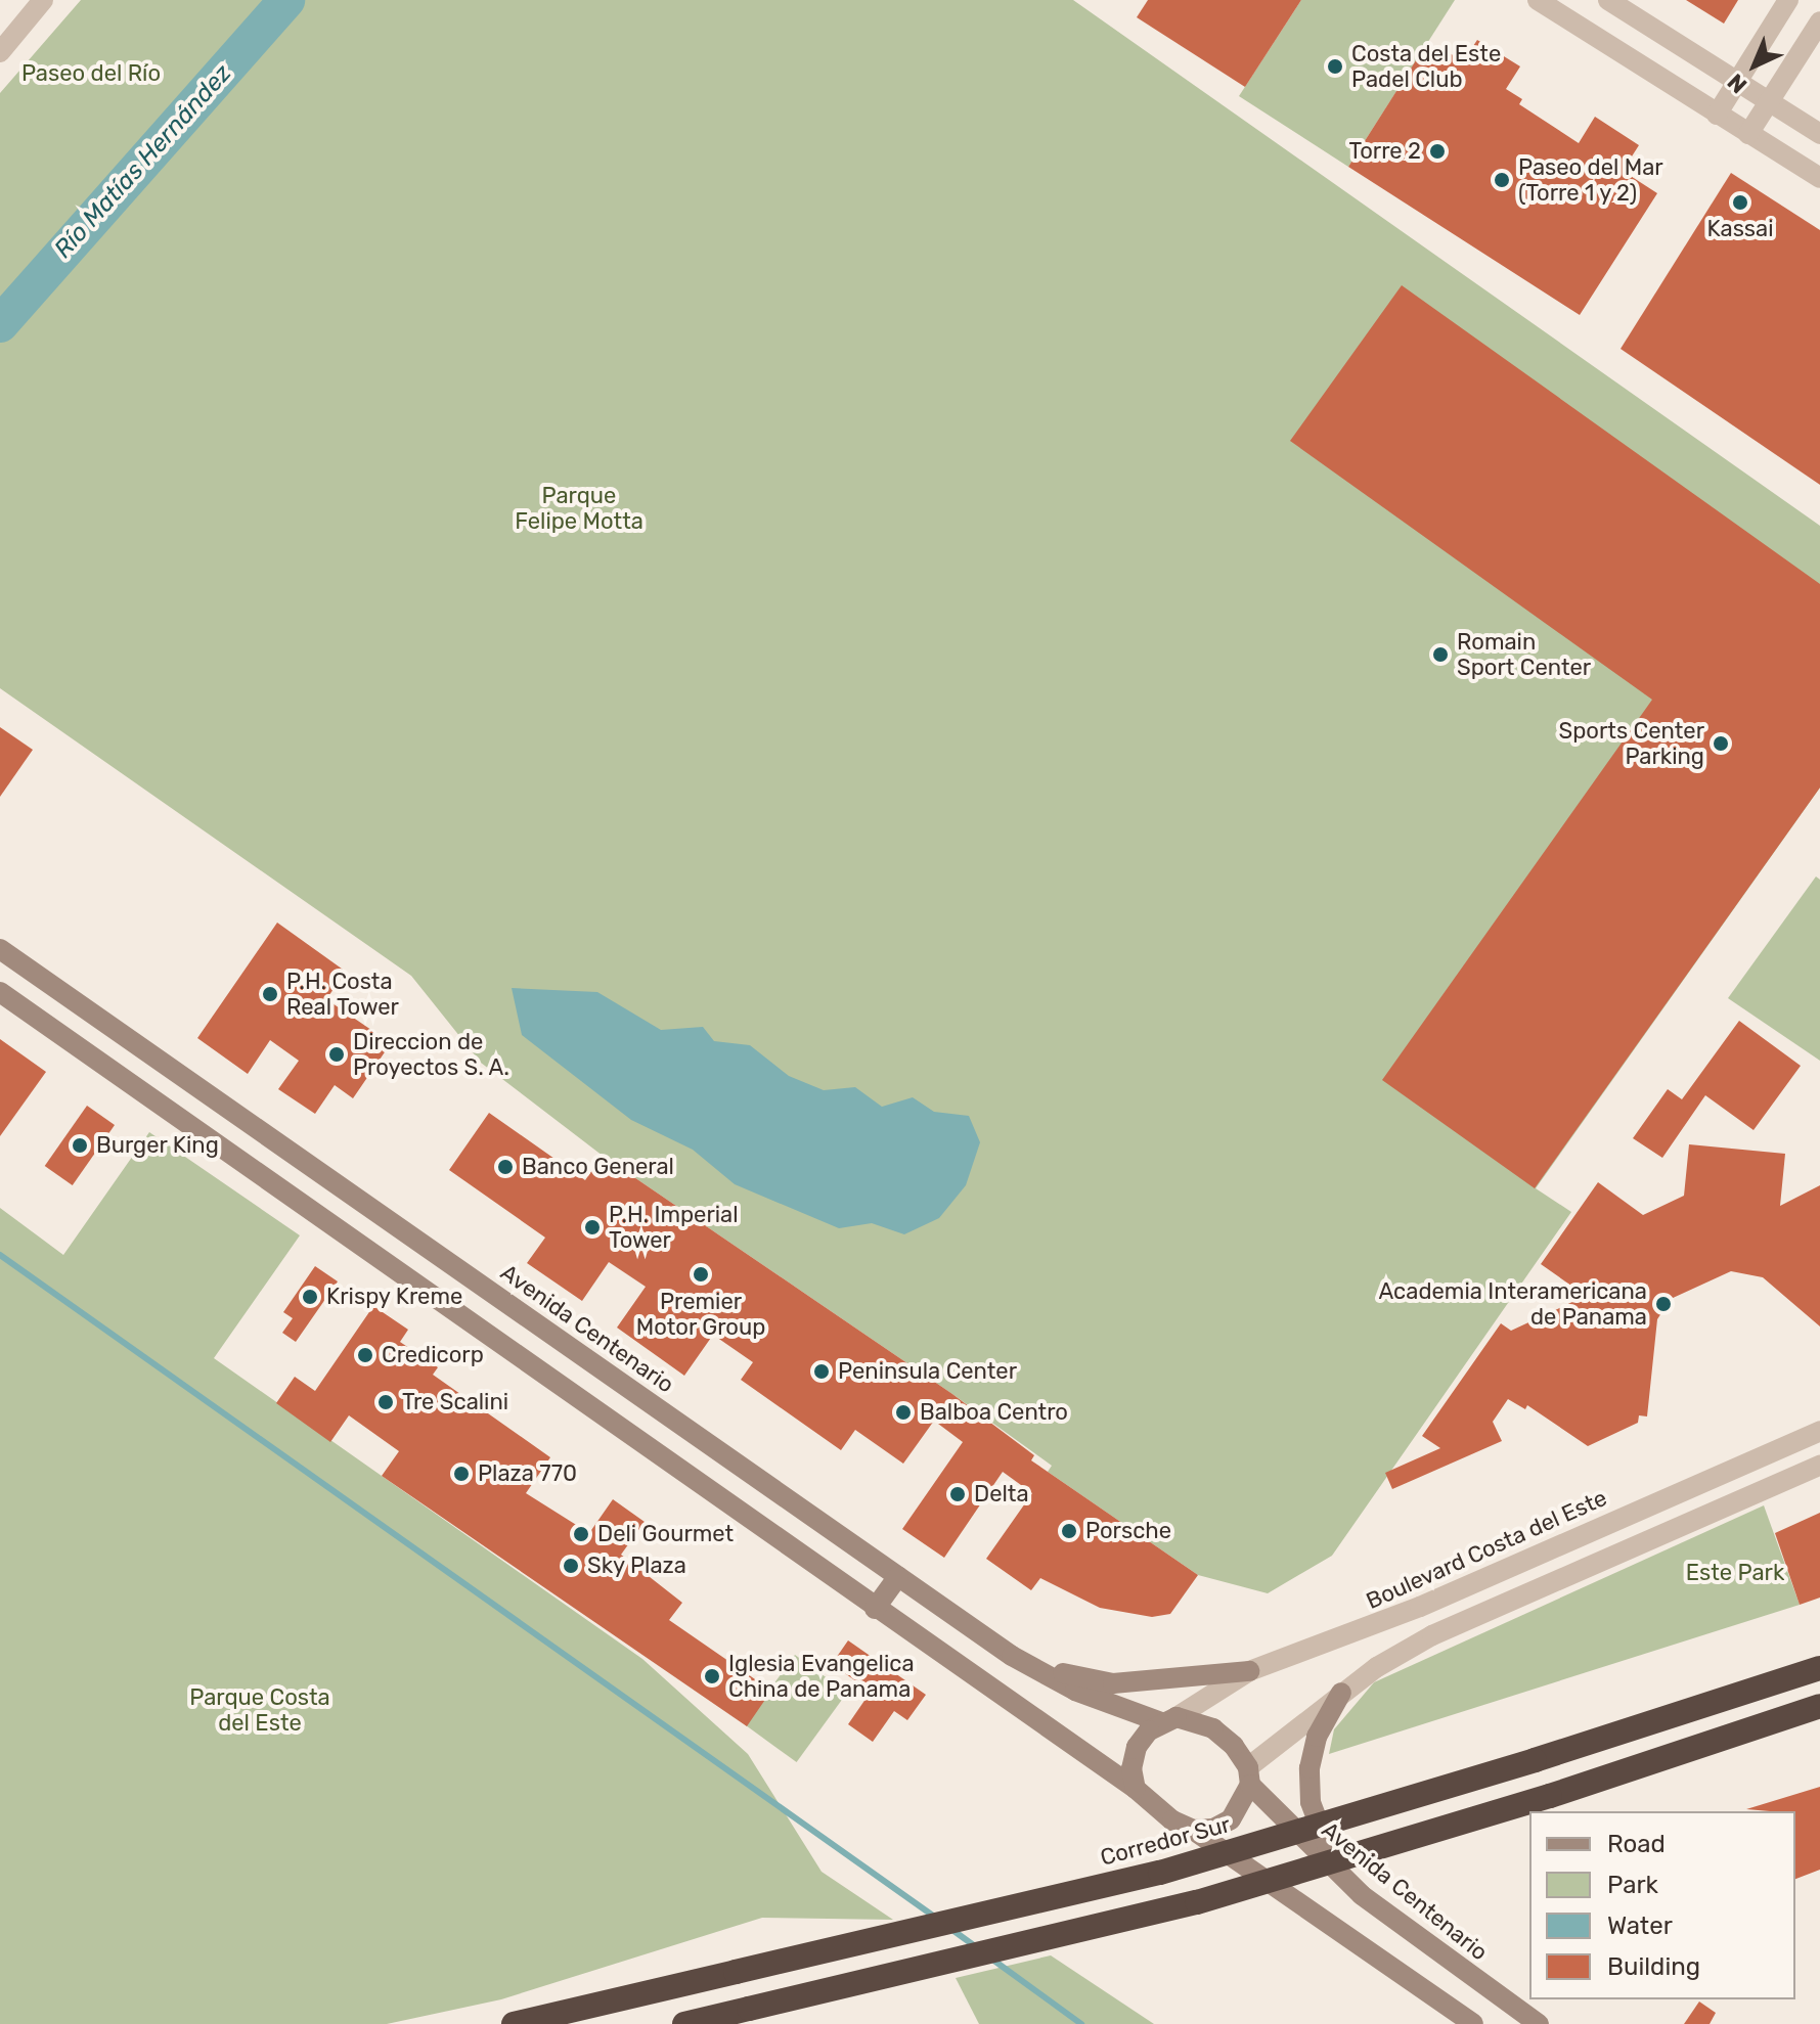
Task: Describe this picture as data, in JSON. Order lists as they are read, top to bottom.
{
  "streets": {
    "highway": ["Corredor Sur"],
    "main road": ["Avenida Centenario"],
    "street": ["Boulevard Costa del Este"]
  },
  "crossings": [
    ["Avenida Centenario", "Boulevard Costa del Este"]
  ],
  "water": ["Río Matías Hernández"],
  "parks": [
    "Paseo del Río",
    "Parque Felipe Motta",
    "Este Park",
    "Parque Costa del Este"
  ],
  "places": [
    "Costa del Este Padel Club",
    "Torre 2",
    "Paseo del Mar (Torre 1 y 2)",
    "Kassai",
    "Romain Sport Center",
    "Sports Center Parking",
    "P.H. Costa Real Tower",
    "Direccion de Proyectos S. A.",
    "Burger King",
    "Banco General",
    "P.H. Imperial Tower",
    "Premier Motor Group",
    "Krispy Kreme",
    "Academia Interamericana de Panama",
    "Credicorp",
    "Peninsula Center",
    "Tre Scalini",
    "Balboa Centro",
    "Plaza 770",
    "Delta",
    "Porsche",
    "Deli Gourmet",
    "Sky Plaza",
    "Iglesia Evangelica China de Panama"
  ],
  "legend": [
    "Road",
    "Park",
    "Water",
    "Building"
  ],
  "north": "bottom left"
}
